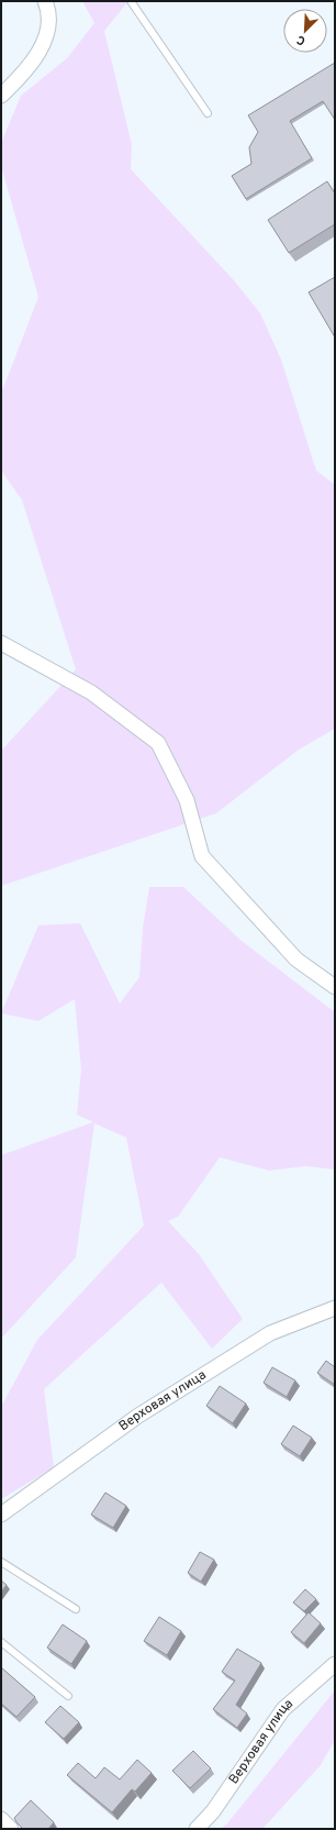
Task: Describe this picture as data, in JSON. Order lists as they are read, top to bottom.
{
  "streets": {
    "street": ["Верховая улица"]
  },
  "north": "bottom left"
}
